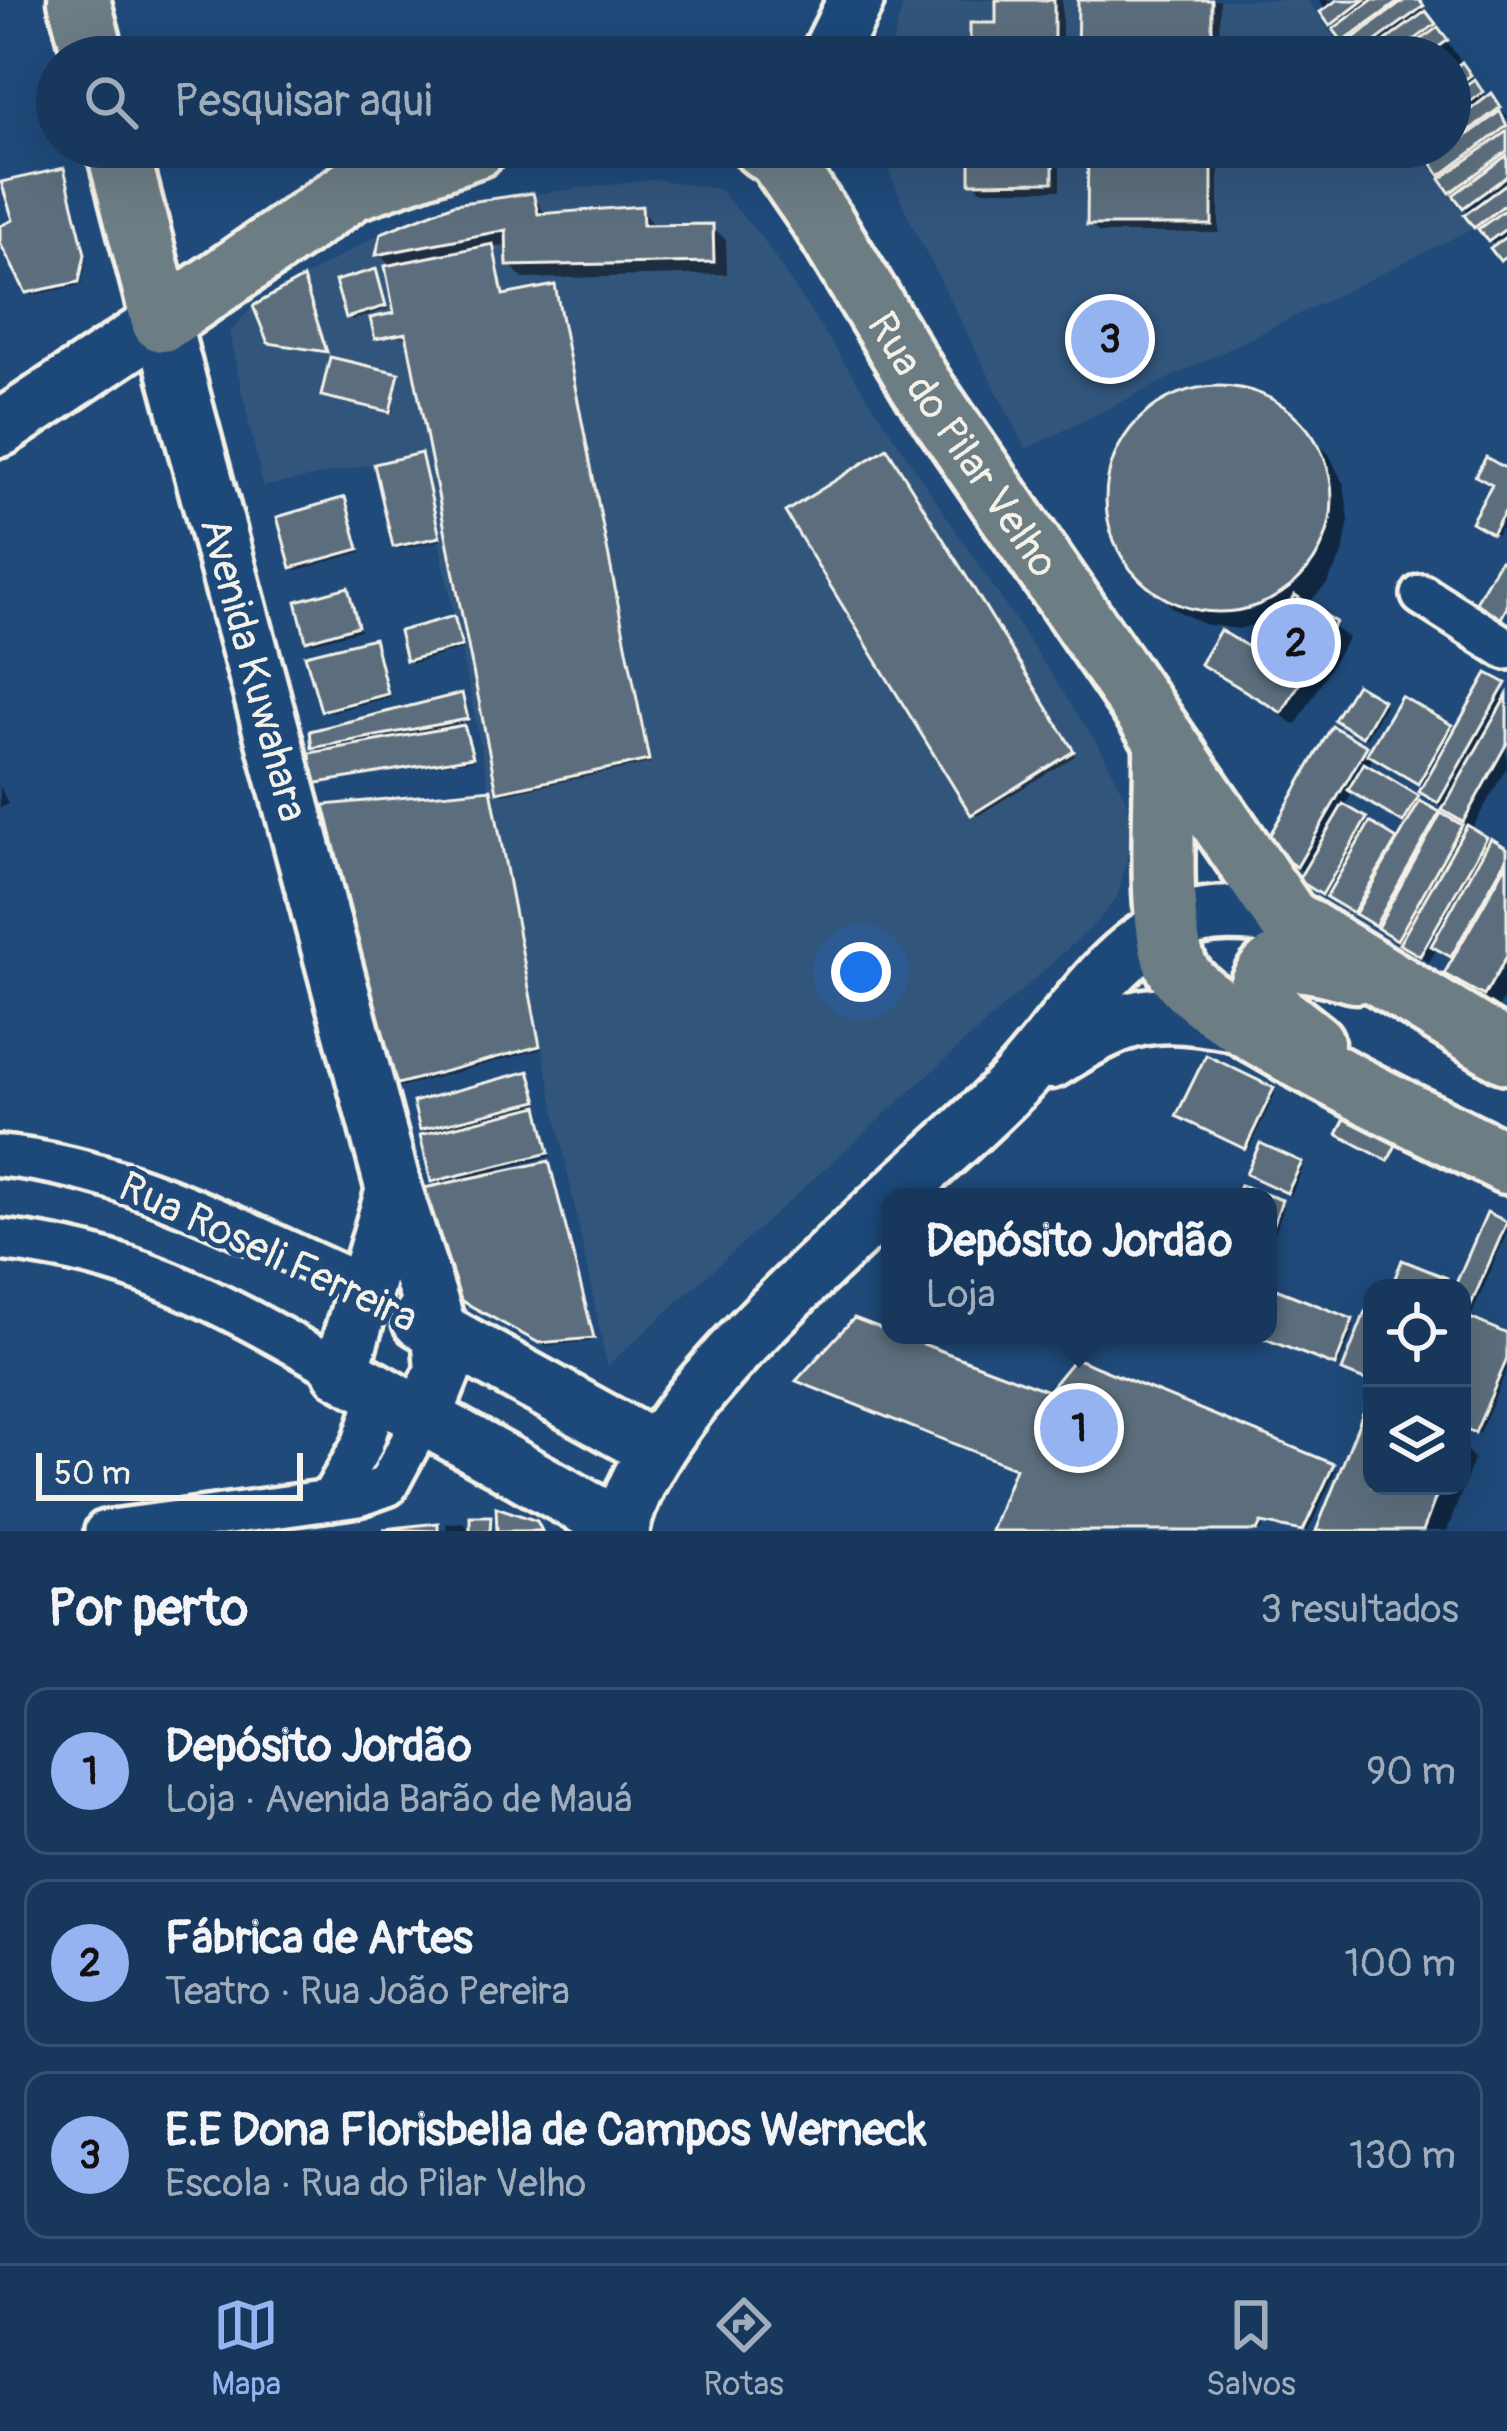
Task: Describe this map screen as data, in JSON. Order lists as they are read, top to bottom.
{
  "streets": {
    "main road": ["Rua do Pilar Velho", "Avenida Kuwahara"],
    "street": ["Rua Roseli Ferreira"]
  },
  "crossings": [
    ["Avenida Kuwahara", "Rua Roseli Ferreira"]
  ],
  "scale_bar": "50 m",
  "page": {
    "search": "Pesquisar aqui",
    "pins": ["3", "2", "1"],
    "popup": ["Depósito Jordão", "Loja"],
    "scale": "50 m",
    "heading": ["Por perto", "3 resultados"],
    "list": [
      {
        "mark": "1",
        "name": "Depósito Jordão",
        "note": "Loja · Avenida Barão de Mauá",
        "value": "90 m"
      },
      {
        "mark": "2",
        "name": "Fábrica de Artes",
        "note": "Teatro · Rua João Pereira",
        "value": "100 m"
      },
      {
        "mark": "3",
        "name": "E.E Dona Florisbella de Campos Werneck",
        "note": "Escola · Rua do Pilar Velho",
        "value": "130 m"
      }
    ],
    "nav": ["Mapa", "Rotas", "Salvos"]
  }
}
